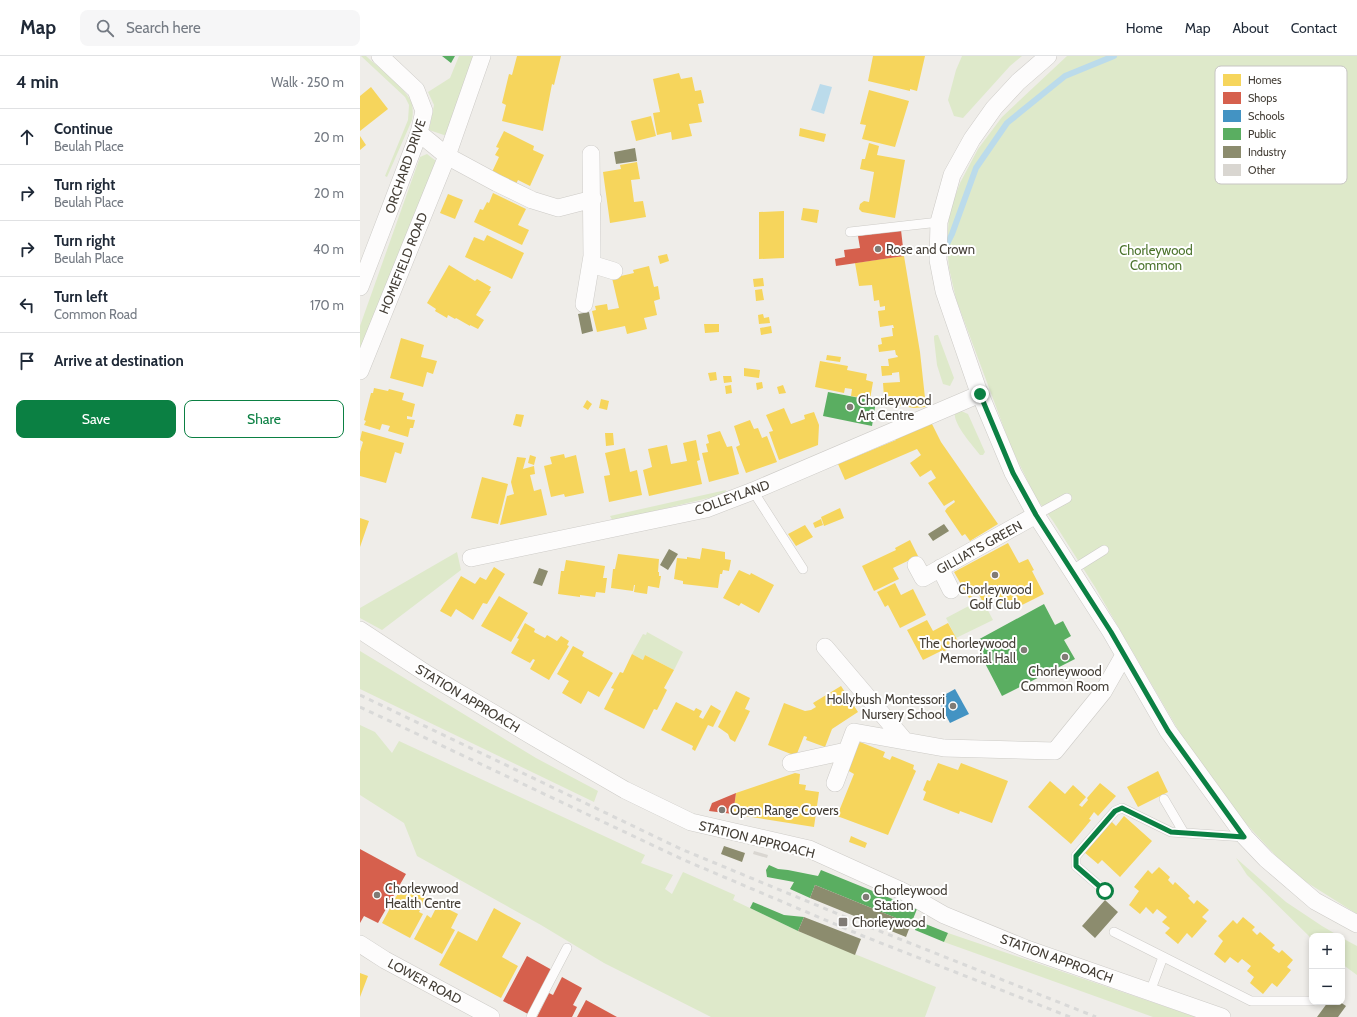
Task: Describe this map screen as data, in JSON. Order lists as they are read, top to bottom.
{
  "streets": {
    "street": [
      "ORCHARD DRIVE",
      "HOMEFIELD ROAD",
      "COLLEYLAND",
      "GILLIAT'S GREEN",
      "STATION APPROACH",
      "LOWER ROAD"
    ]
  },
  "parks": ["Chorleywood Common"],
  "places": {
    "other": [
      "Rose and Crown",
      "Chorleywood Art Centre",
      "Chorleywood Golf Club",
      "The Chorleywood Memorial Hall",
      "Chorleywood Common Room",
      "Hollybush Montessori Nursery School",
      "Open Range Covers",
      "Chorleywood Health Centre",
      "Chorleywood Station"
    ],
    "transit": ["Chorleywood"]
  },
  "legend": [
    "Homes",
    "Shops",
    "Schools",
    "Public",
    "Industry",
    "Other"
  ],
  "page": {
    "header": "Map",
    "search": "Search here",
    "nav": [
      "Home",
      "Map",
      "About",
      "Contact"
    ],
    "heading": ["4 min", "Walk · 250 m"],
    "list": [
      ["Continue", "Beulah Place", "20 m"],
      ["Turn right", "Beulah Place", "20 m"],
      ["Turn right", "Beulah Place", "40 m"],
      ["Turn left", "Common Road", "170 m"],
      "Arrive at destination"
    ],
    "buttons": ["Save", "Share"],
    "map_buttons": ["+", "−"]
  }
}
